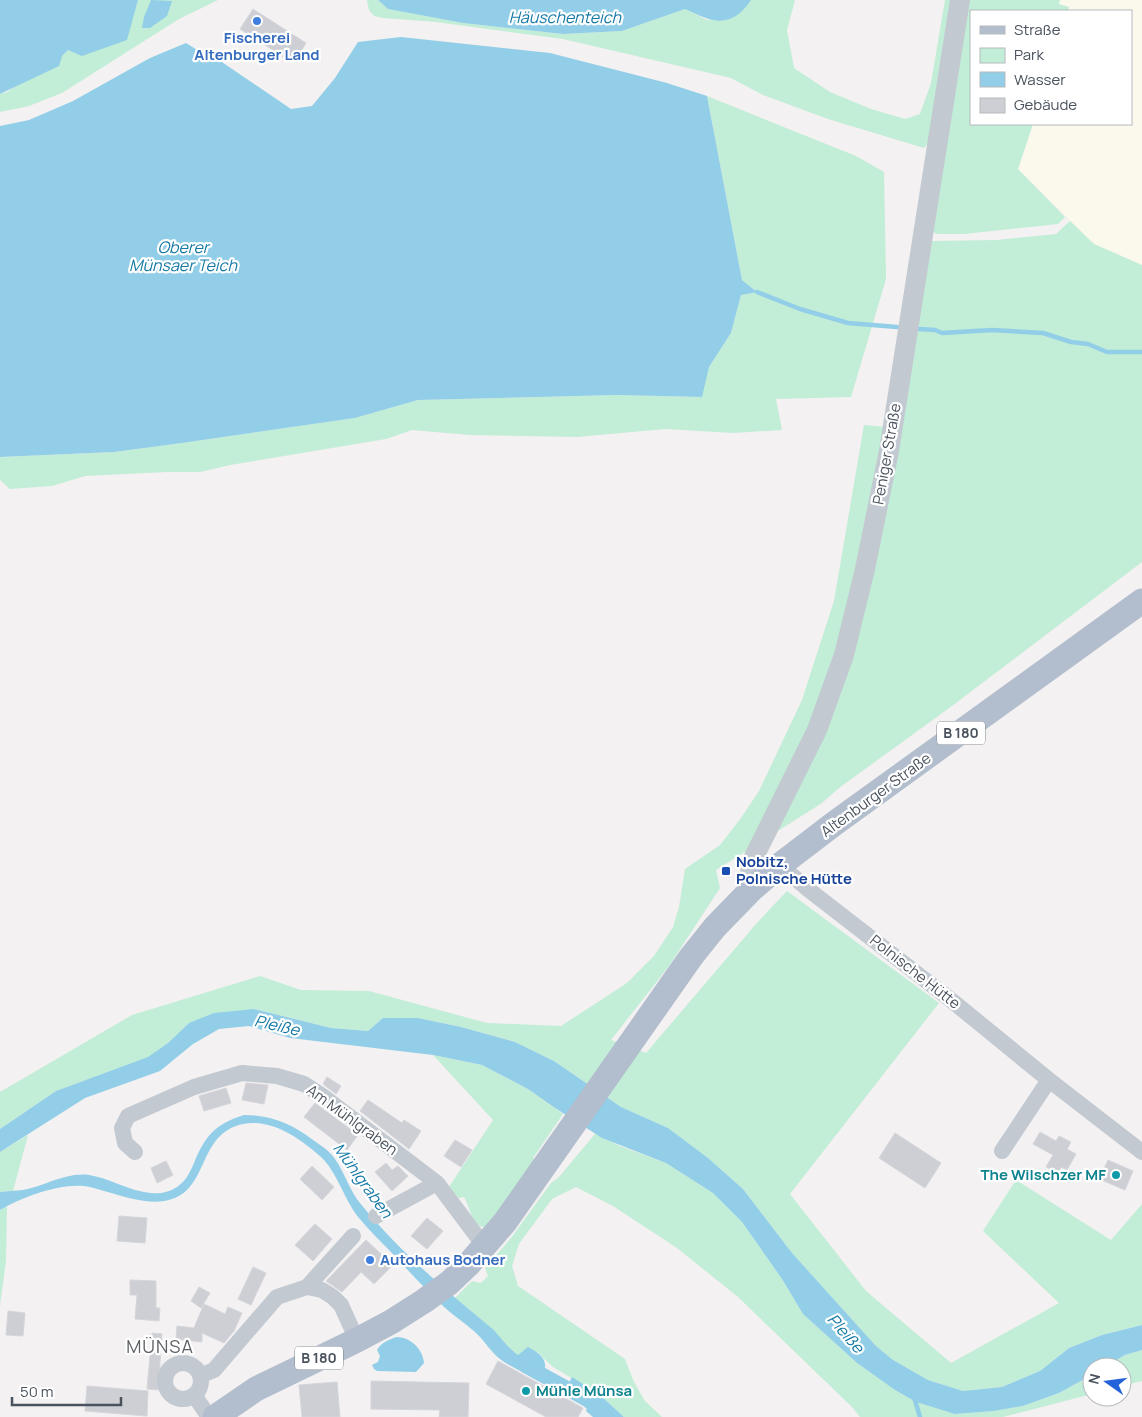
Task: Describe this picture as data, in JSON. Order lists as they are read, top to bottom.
{
  "streets": {
    "main road": ["B 180", "Altenburger Straße"],
    "street": ["Peniger Straße", "Polnische Hütte", "Am Mühlgraben"]
  },
  "crossings": [
    ["Peniger Straße", "Altenburger Straße"],
    ["B 180", "Altenburger Straße"],
    ["B 180", "Am Mühlgraben"],
    ["Altenburger Straße", "Polnische Hütte"],
    ["Altenburger Straße", "Am Mühlgraben"]
  ],
  "districts": ["MÜNSA"],
  "water": [
    "Häuschenteich",
    "Oberer Münsaer Teich",
    "Pleiße",
    "Mühlgraben"
  ],
  "places": {
    "other": [
      "Fischerei Altenburger Land",
      "The Wilschzer MF",
      "Autohaus Bodner",
      "Mühle Münsa"
    ],
    "transit": ["Nobitz, Polnische Hütte"]
  },
  "legend": [
    "Straße",
    "Park",
    "Wasser",
    "Gebäude"
  ],
  "scale_bar": "50 m",
  "north": "left"
}
